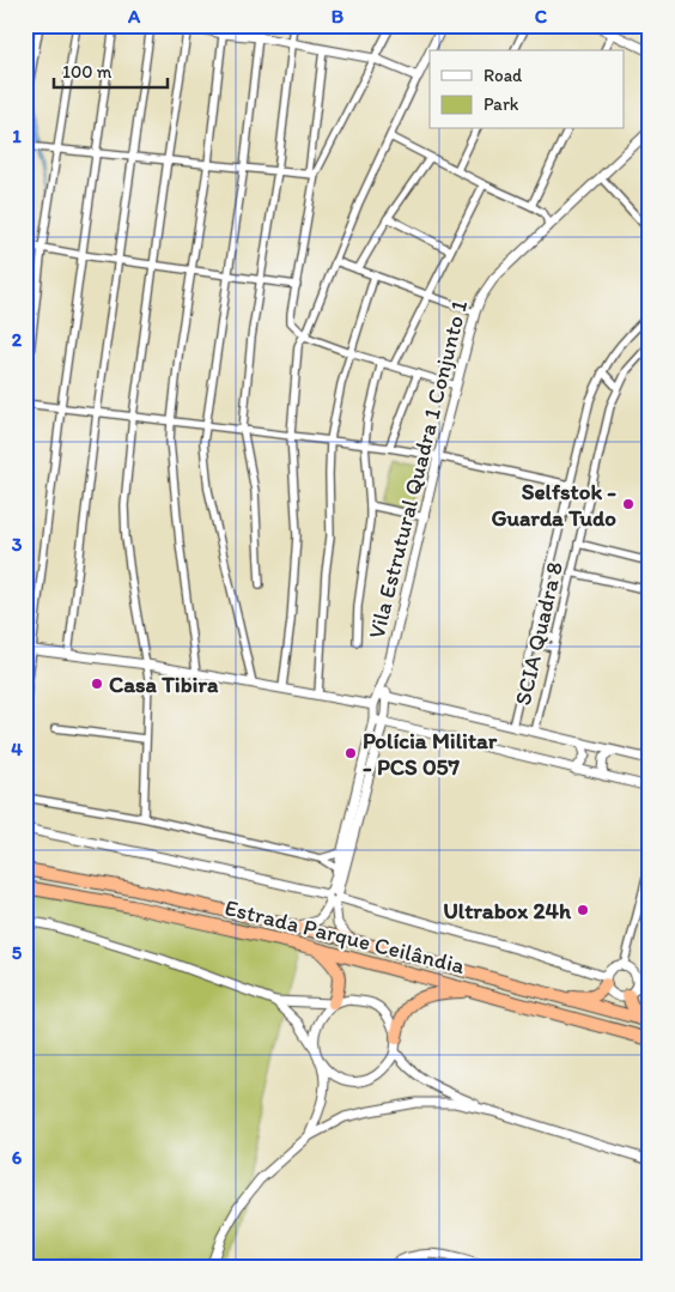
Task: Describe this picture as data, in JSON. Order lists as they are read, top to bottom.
{
  "streets": {
    "highway": ["Estrada Parque Ceilândia"],
    "street": ["Vila Estrutural Quadra 1 Conjunto 1", "SCIA Quadra 8"]
  },
  "places": [
    "Selfstok - Guarda Tudo",
    "Casa Tibira",
    "Polícia Militar - PCS 057",
    "Ultrabox 24h"
  ],
  "legend": ["Road", "Park"],
  "scale_bar": "100 m",
  "grid": {
    "columns": ["A", "B", "C"],
    "rows": [
      "1",
      "2",
      "3",
      "4",
      "5",
      "6"
    ]
  }
}
